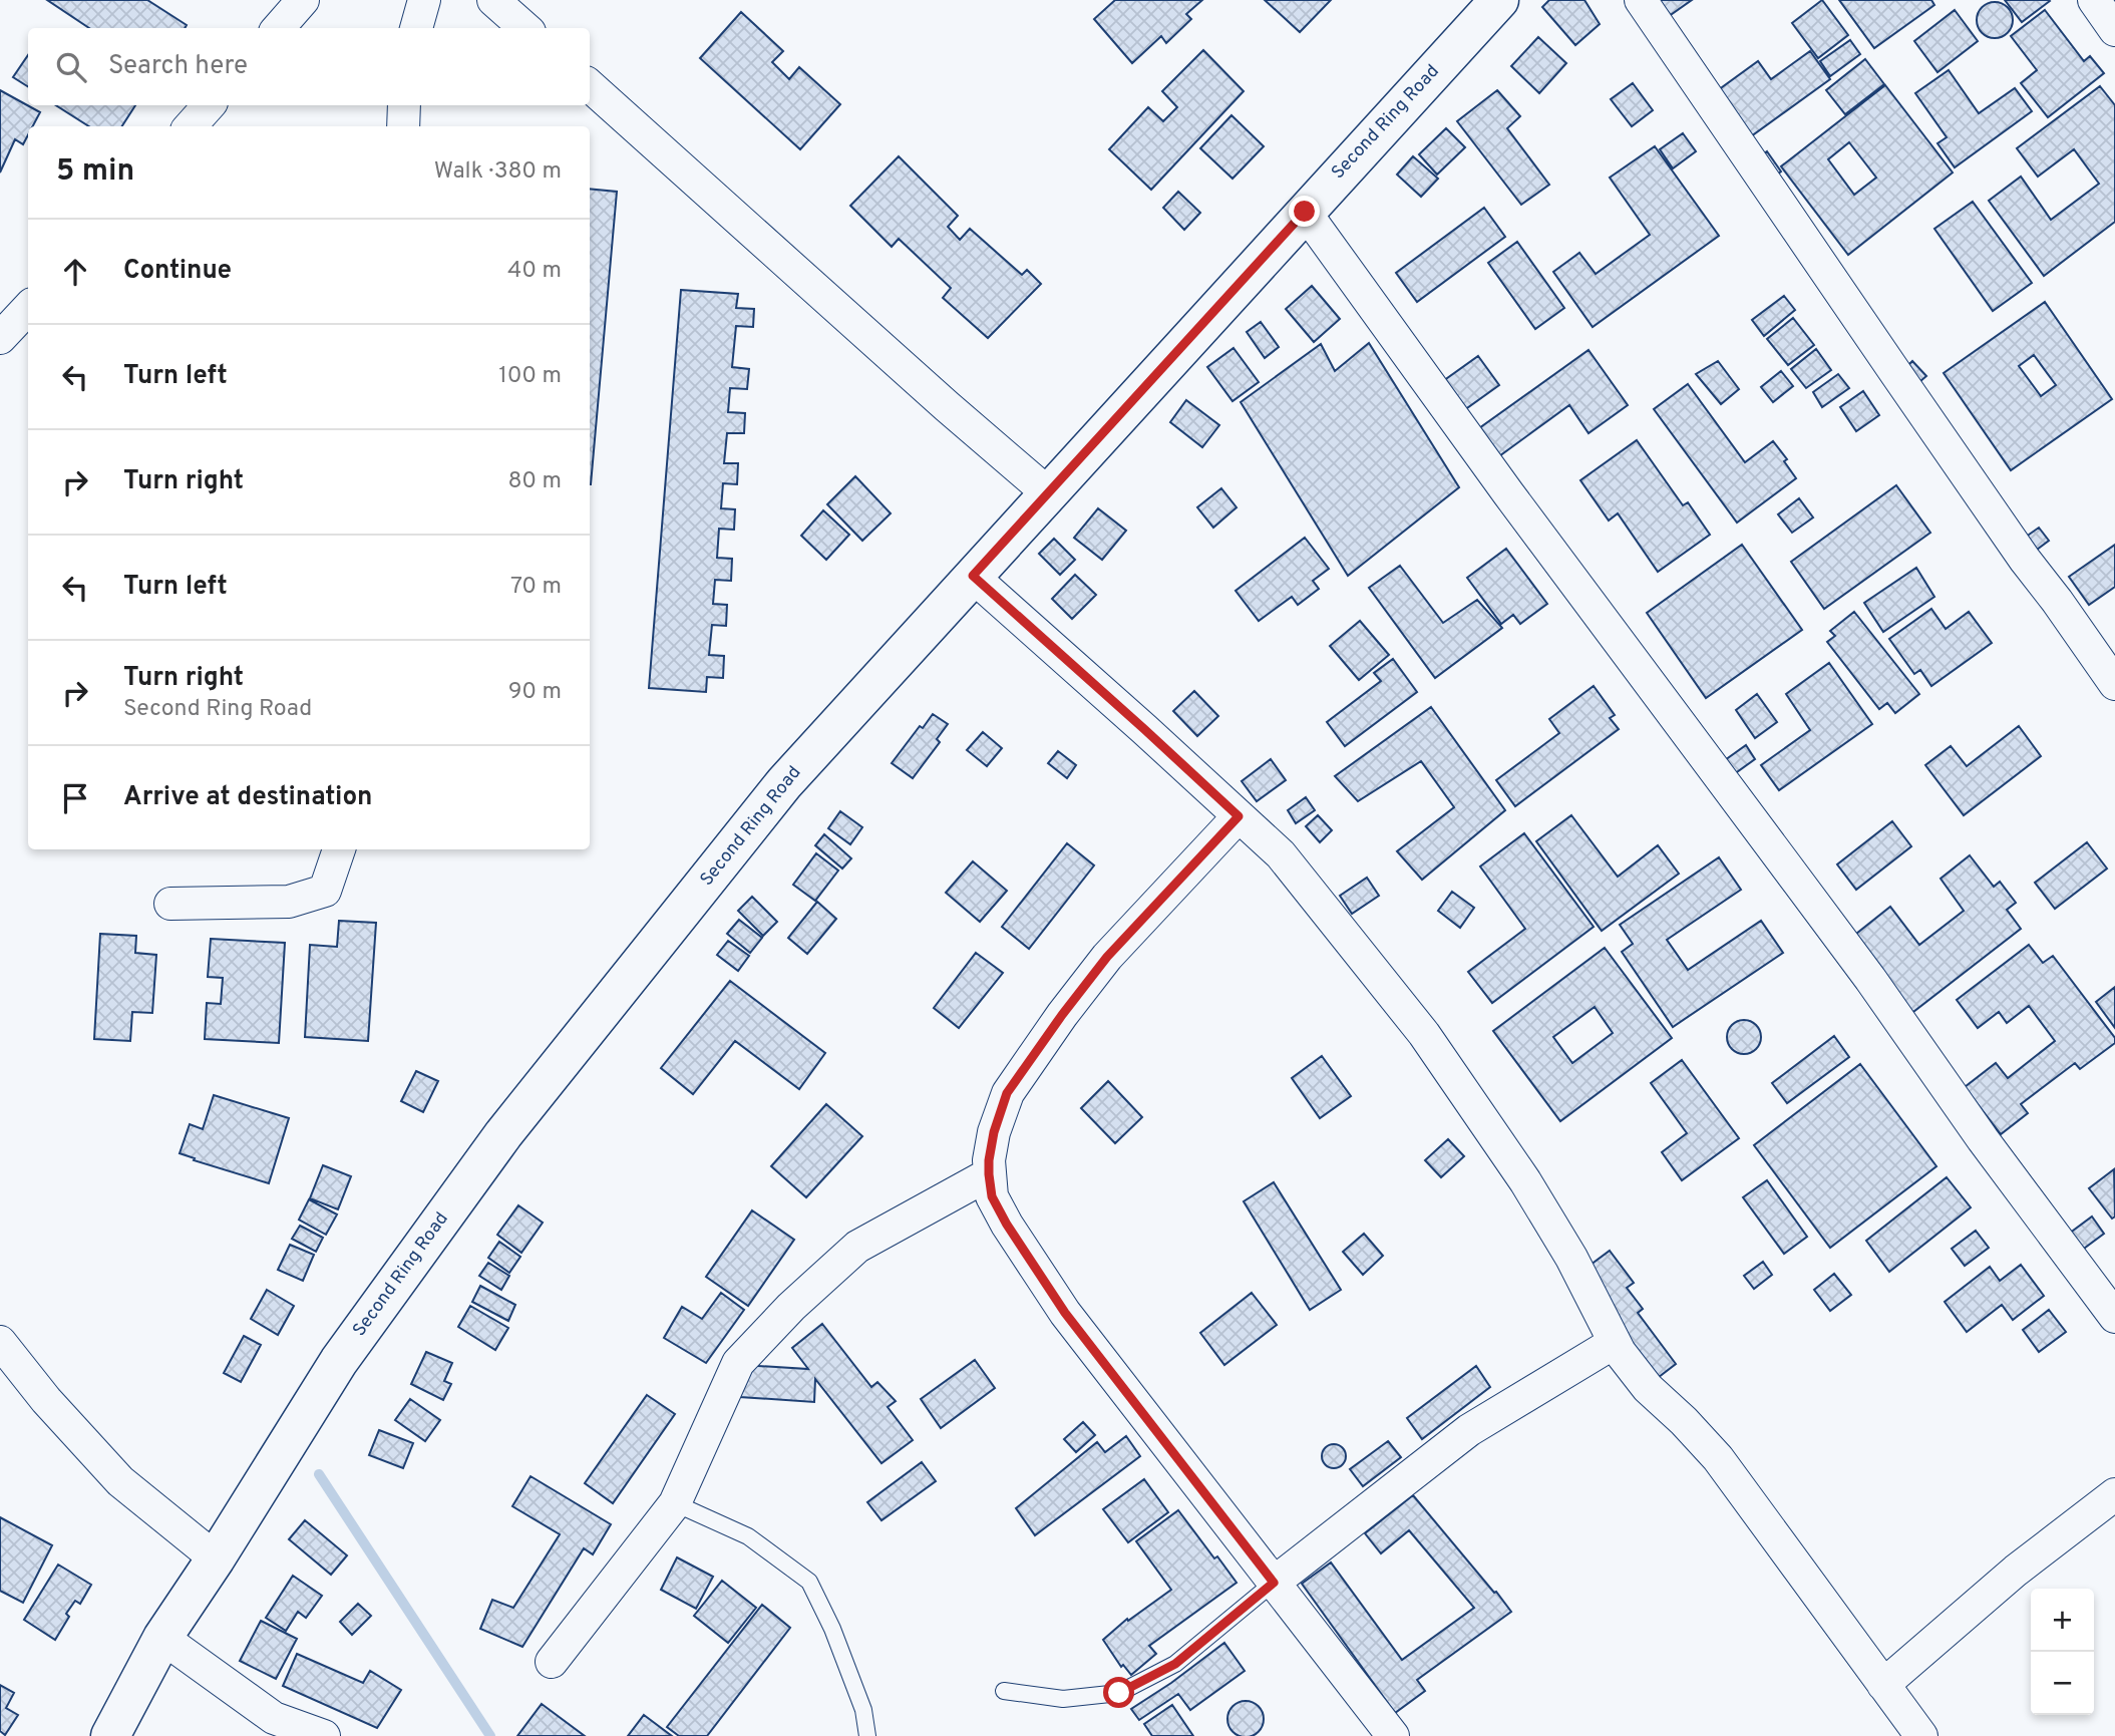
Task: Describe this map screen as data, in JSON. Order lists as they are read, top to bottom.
{
  "streets": {
    "main road": ["Second Ring Road"]
  },
  "page": {
    "search": "Search here",
    "heading": ["5 min", "Walk · 380 m"],
    "list": [
      ["Continue", "40 m"],
      ["Turn left", "100 m"],
      ["Turn right", "80 m"],
      ["Turn left", "70 m"],
      ["Turn right", "Second Ring Road", "90 m"],
      "Arrive at destination"
    ],
    "map_buttons": ["+", "−"]
  }
}
